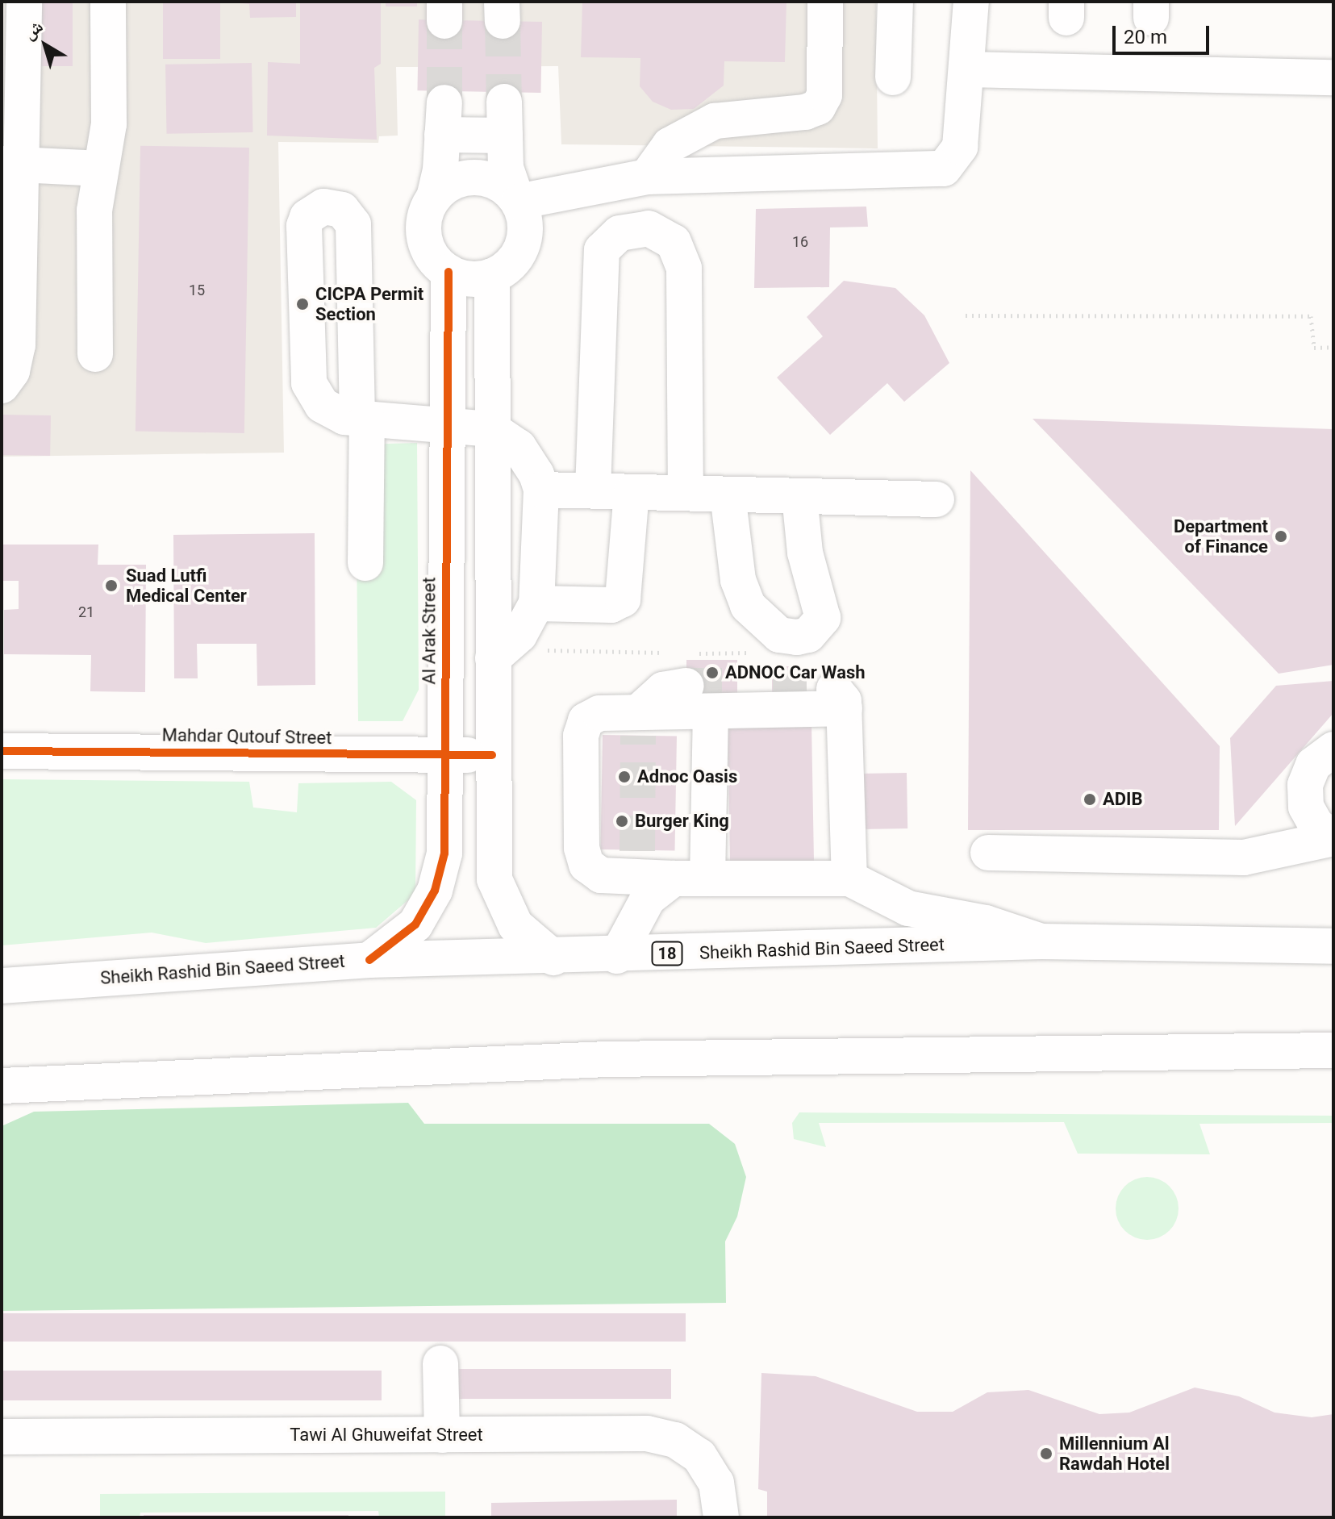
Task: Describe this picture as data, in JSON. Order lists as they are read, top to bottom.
{
  "streets": {
    "main road": [
      "Al Arak Street",
      "Mahdar Qutouf Street",
      "Sheikh Rashid Bin Saeed Street",
      "18",
      "Tawi Al Ghuweifat Street"
    ]
  },
  "crossings": [
    ["Al Arak Street", "Mahdar Qutouf Street"],
    ["Al Arak Street", "Sheikh Rashid Bin Saeed Street"]
  ],
  "places": [
    "CICPA Permit Section",
    "Department of Finance",
    "Suad Lutfi Medical Center",
    "ADNOC Car Wash",
    "Adnoc Oasis",
    "ADIB",
    "Burger King",
    "Millennium Al Rawdah Hotel"
  ],
  "house_numbers": ["16", "15", "21"],
  "scale_bar": "20 m",
  "north": "top left"
}
